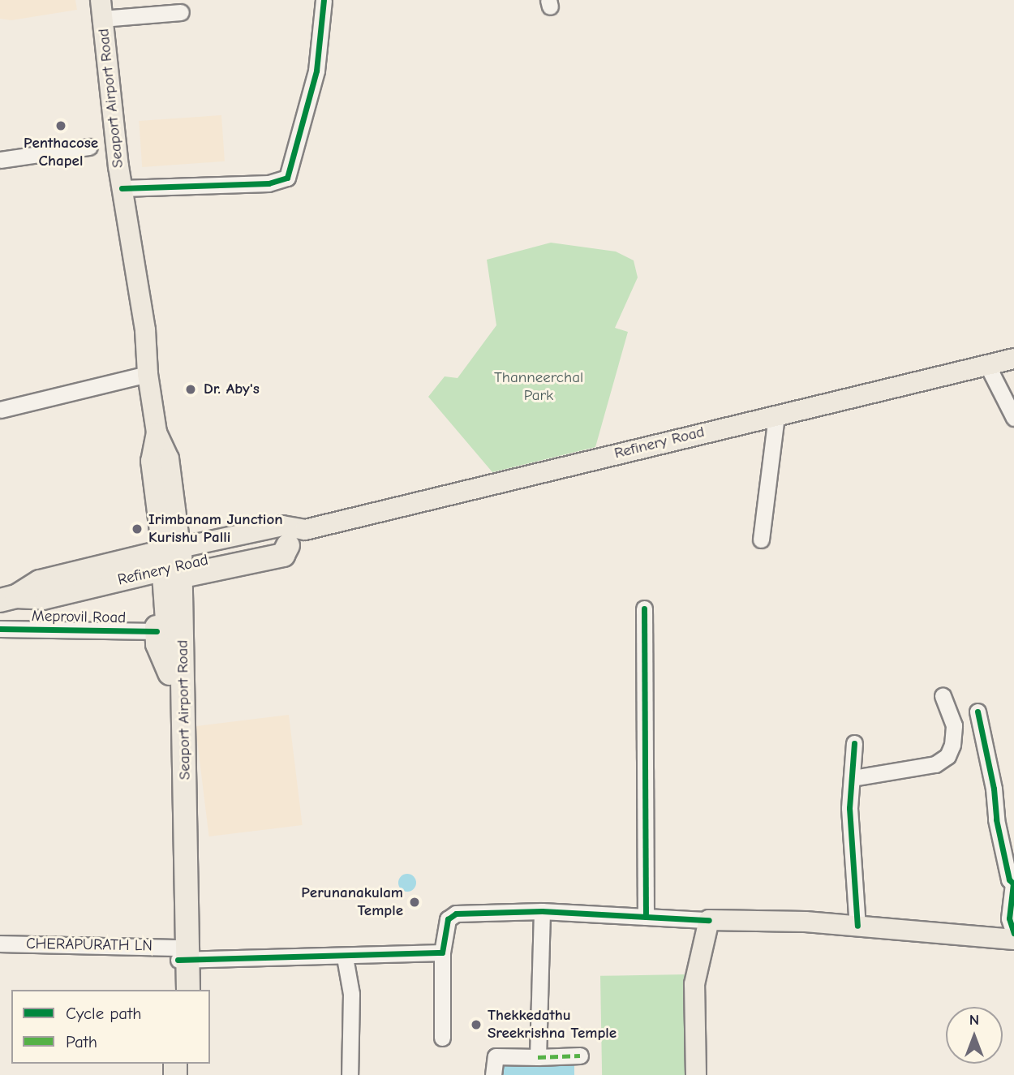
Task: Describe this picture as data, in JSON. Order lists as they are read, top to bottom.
{
  "streets": {
    "highway": ["Seaport Airport Road", "Refinery Road"],
    "street": ["Meprovil Road", "CHERAPURATH LN"]
  },
  "crossings": [
    ["Seaport Airport Road", "Refinery Road"],
    ["Seaport Airport Road", "CHERAPURATH LN"]
  ],
  "parks": ["Thanneerchal Park"],
  "places": [
    "Penthacose Chapel",
    "Dr. Aby's",
    "Irimbanam Junction Kurishu Palli",
    "Perunanakulam Temple",
    "Thekkedathu Sreekrishna Temple"
  ],
  "legend": ["Cycle path", "Path"],
  "north": "top"
}
